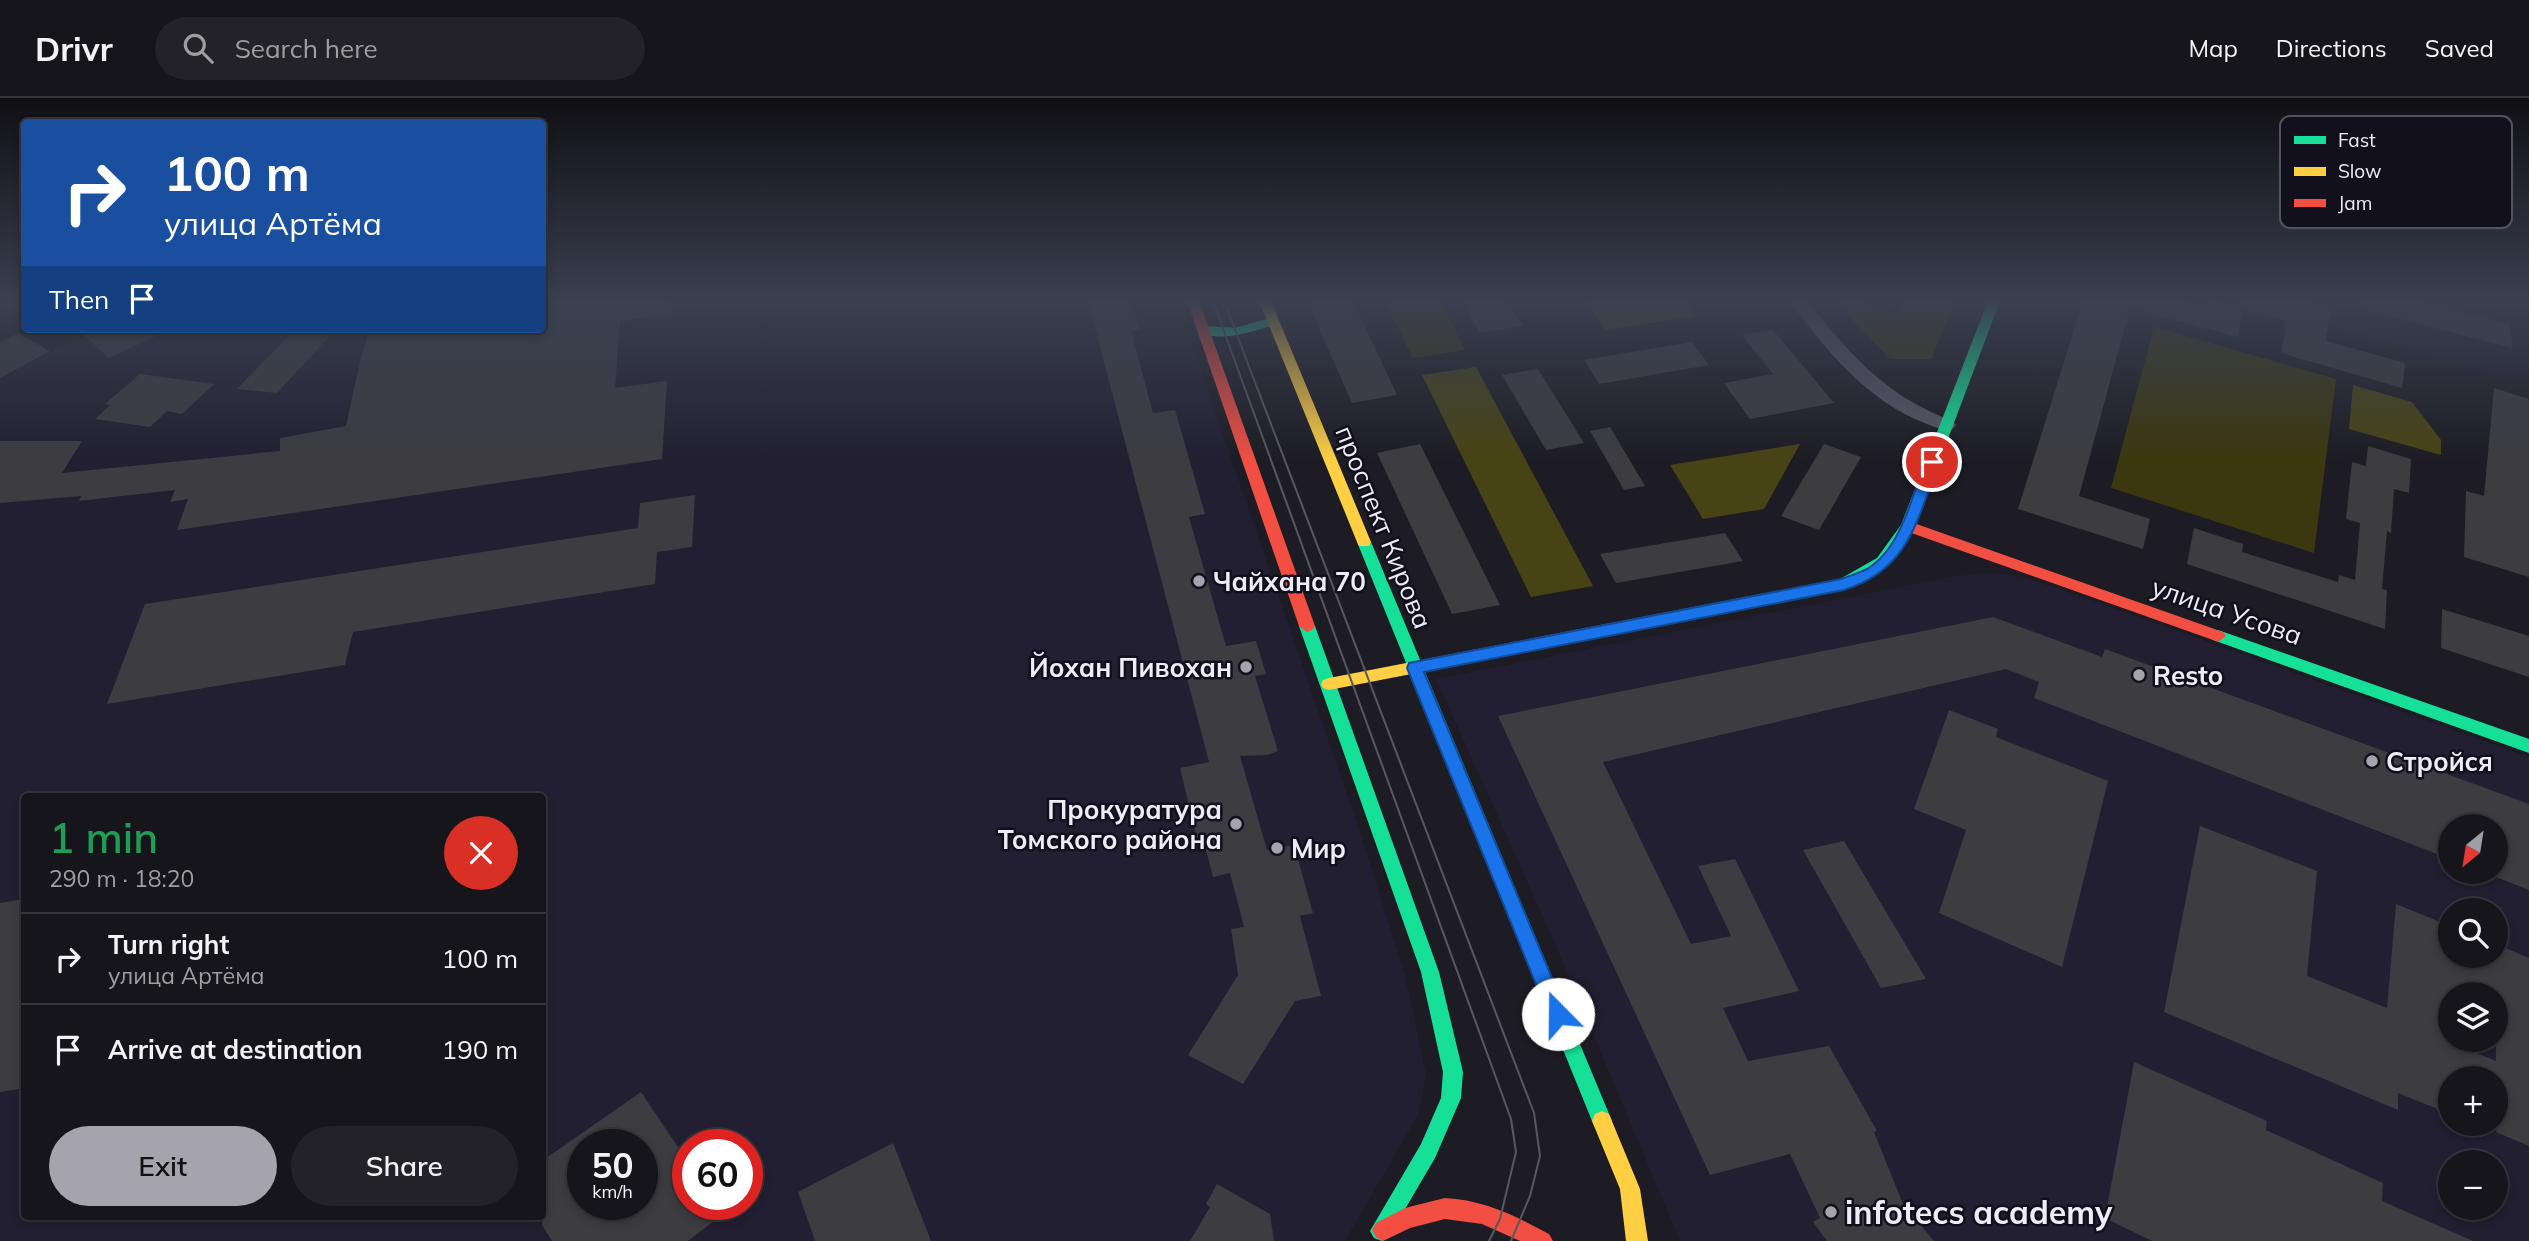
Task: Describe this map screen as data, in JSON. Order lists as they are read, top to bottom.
{
  "streets": {
    "main road": ["проспект Кирова", "улица Усова"]
  },
  "places": [
    "Чайхана 70",
    "Йохан Пивохан",
    "Resto",
    "Стройся",
    "Прокуратура Томского района",
    "Мир",
    "infotecs academy"
  ],
  "legend": ["Fast", "Slow", "Jam"],
  "north": "bottom left",
  "page": {
    "header": "Drivr",
    "search": "Search here",
    "nav": ["Map", "Directions", "Saved"],
    "turn": ["100 m", "улица Артёма"],
    "then": "Then",
    "heading": ["1 min", "290 m · 18:20"],
    "map_buttons": ["+", "−"],
    "list": [
      {
        "name": "Turn right",
        "note": "улица Артёма",
        "value": "100 m"
      },
      {
        "name": "Arrive at destination",
        "value": "190 m"
      }
    ],
    "buttons": ["Exit", "Share"],
    "speed": "50 km/h",
    "limit": "60"
  }
}
